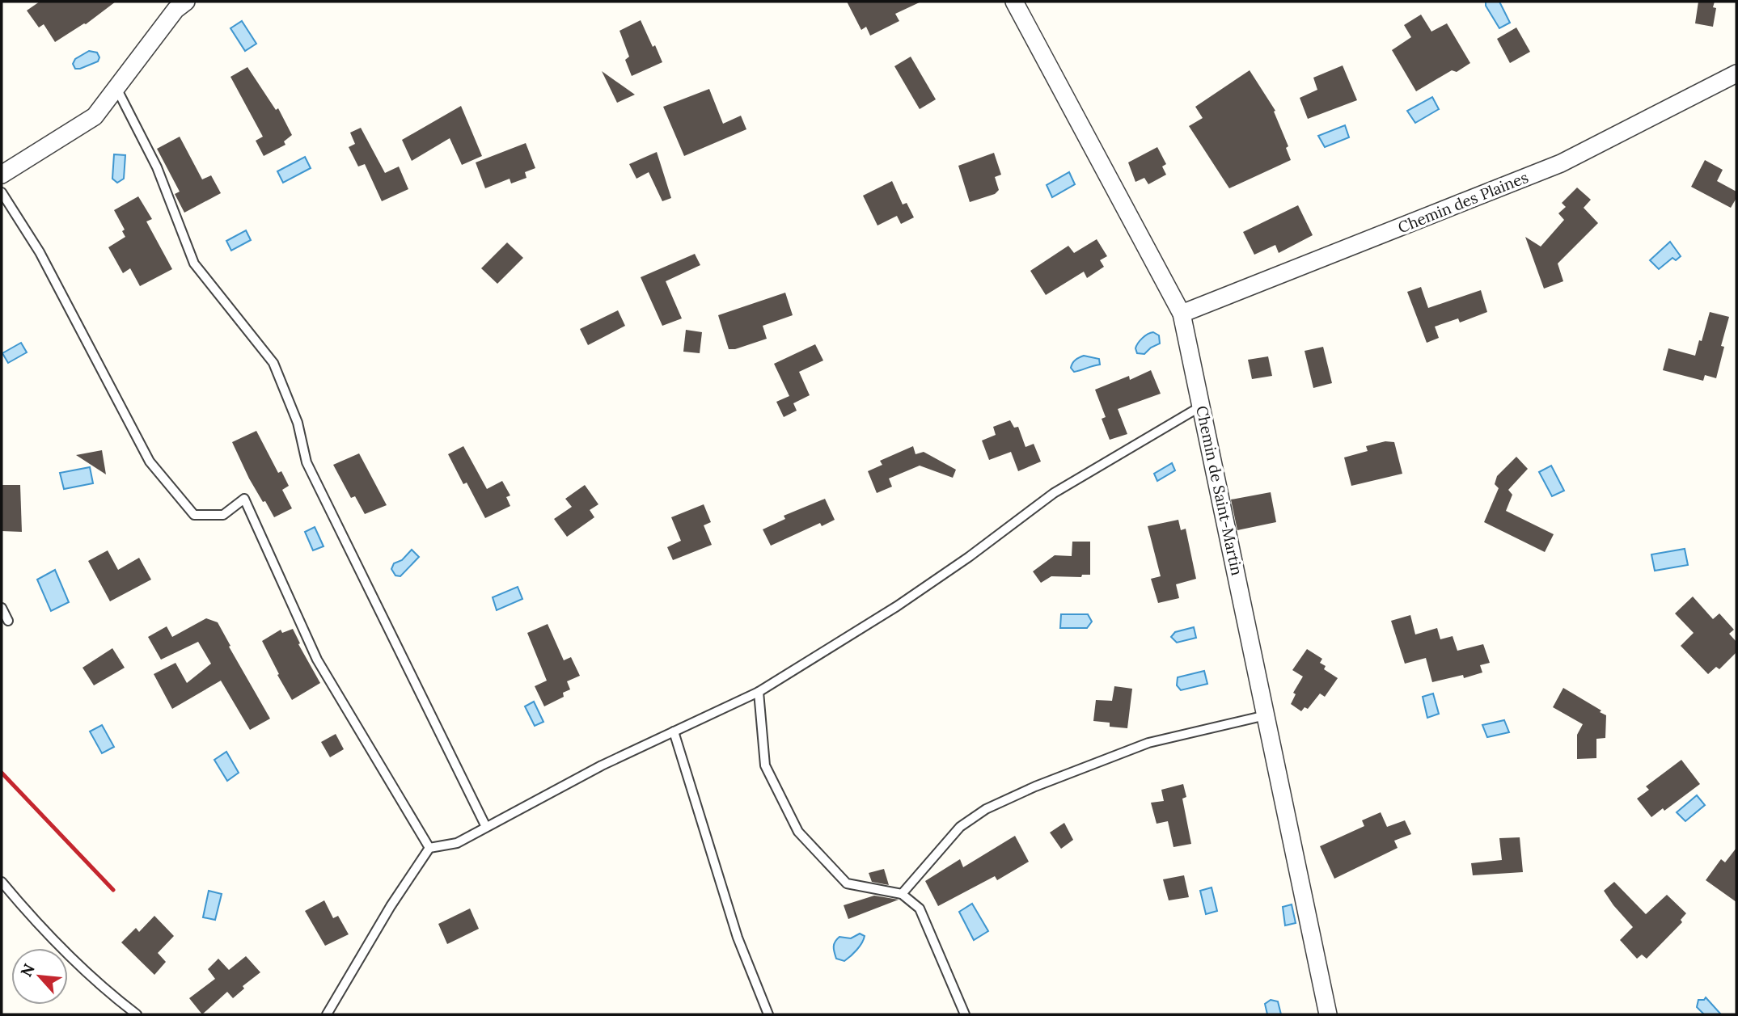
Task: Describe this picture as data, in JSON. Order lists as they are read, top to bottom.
{
  "streets": {
    "street": ["Chemin des Plaines", "Chemin de Saint-Martin"]
  },
  "crossings": [
    ["Chemin des Plaines", "Chemin de Saint-Martin"]
  ],
  "north": "top left"
}
